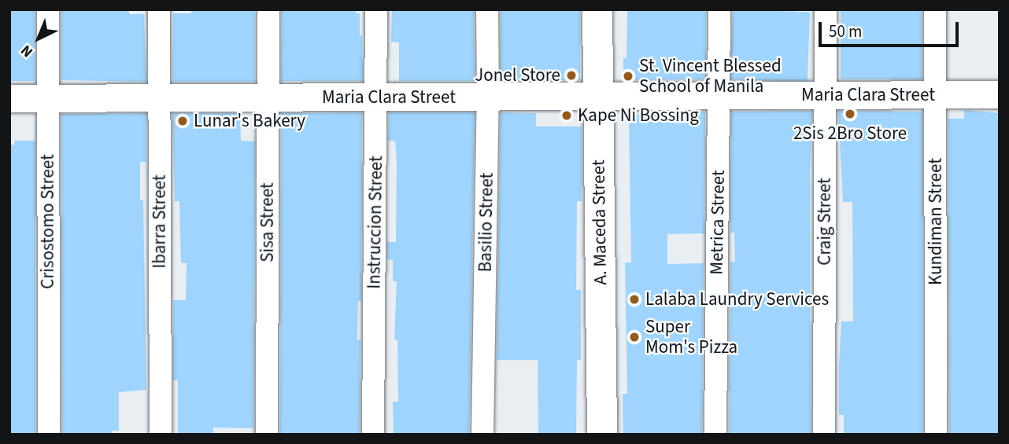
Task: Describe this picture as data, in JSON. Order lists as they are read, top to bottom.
{
  "streets": {
    "main road": ["A. Maceda Street"],
    "street": [
      "Maria Clara Street",
      "Crisostomo Street",
      "Ibarra Street",
      "Craig Street",
      "Kundiman Street",
      "Sisa Street",
      "Instruccion Street",
      "Basilio Street",
      "Metrica Street"
    ]
  },
  "crossings": [
    ["Maria Clara Street", "Crisostomo Street"],
    ["Maria Clara Street", "Ibarra Street"],
    ["Maria Clara Street", "Craig Street"],
    ["Maria Clara Street", "Kundiman Street"],
    ["Maria Clara Street", "Sisa Street"],
    ["Maria Clara Street", "Instruccion Street"],
    ["Maria Clara Street", "Basilio Street"],
    ["Maria Clara Street", "A. Maceda Street"],
    ["Maria Clara Street", "Metrica Street"]
  ],
  "places": [
    "Jonel Store",
    "St. Vincent Blessed School of Manila",
    "2Sis 2Bro Store",
    "Kape Ni Bossing",
    "Lunar's Bakery",
    "Lalaba Laundry Services",
    "Super Mom's Pizza"
  ],
  "scale_bar": "50 m",
  "north": "bottom left"
}
